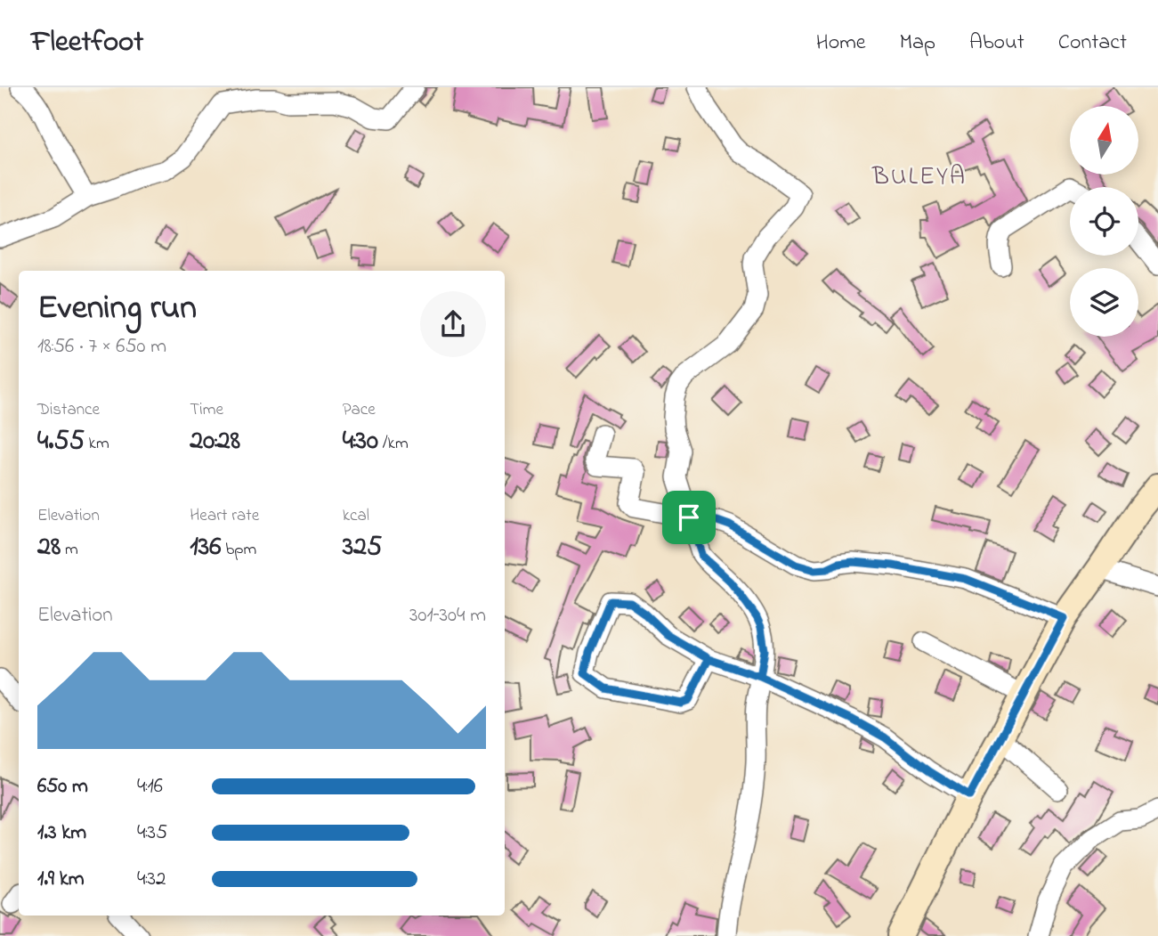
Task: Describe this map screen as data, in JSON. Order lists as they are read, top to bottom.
{
  "districts": ["BULEYA"],
  "north": "top",
  "page": {
    "header": "Fleetfoot",
    "nav": [
      "Home",
      "Map",
      "About",
      "Contact"
    ],
    "heading": ["Evening run", "18:56 · 7 × 650 m"],
    "stats": [
      ["Distance", "4.55 km"],
      ["Time", "20:28"],
      ["Pace", "4:30 /km"],
      ["Elevation", "28 m"],
      ["Heart rate", "136 bpm"],
      ["kcal", "325"]
    ],
    "chart": ["Elevation", "301–304 m"],
    "list": [
      {
        "name": "650 m",
        "note": "4:16"
      },
      {
        "name": "1.3 km",
        "note": "4:35"
      },
      {
        "name": "1.9 km",
        "note": "4:32"
      }
    ]
  }
}
